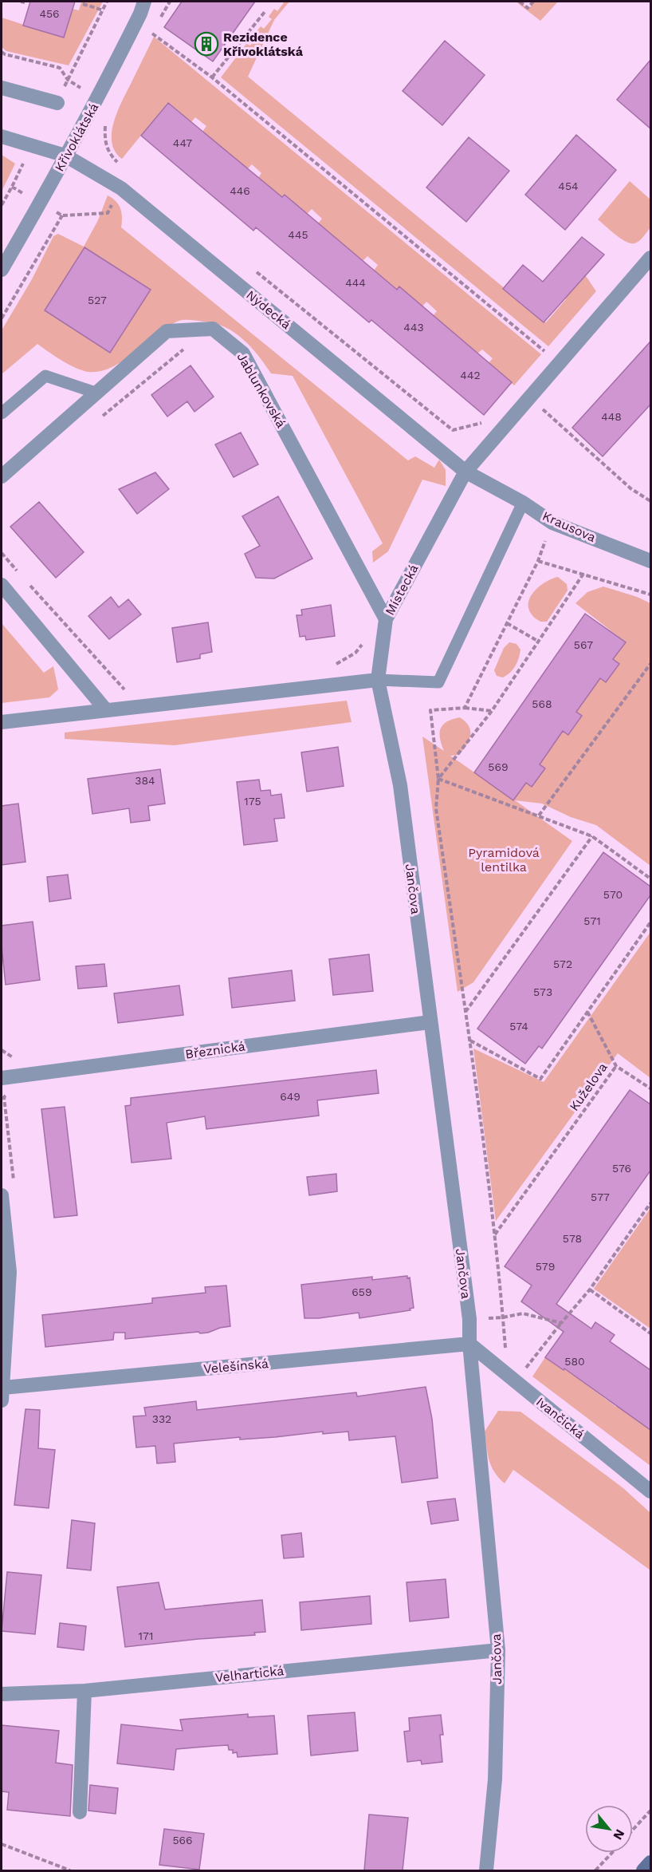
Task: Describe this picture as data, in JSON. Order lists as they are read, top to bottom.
{
  "streets": {
    "street": [
      "Křivoklátská",
      "Nýdecká",
      "Jablunkovská",
      "Krausova",
      "Místecká",
      "Jančova",
      "Březnická",
      "Velešínská",
      "Ivančická",
      "Velhartická"
    ],
    "path": ["Kuželova"]
  },
  "crossings": [
    ["Křivoklátská", "Nýdecká"],
    ["Nýdecká", "Krausova"],
    ["Nýdecká", "Místecká"],
    ["Jablunkovská", "Místecká"],
    ["Krausova", "Místecká"],
    ["Místecká", "Jančova"],
    ["Jančova", "Březnická"],
    ["Jančova", "Velešínská"],
    ["Jančova", "Ivančická"],
    ["Jančova", "Velhartická"],
    ["Velešínská", "Ivančická"]
  ],
  "parks": ["Pyramidová lentilka"],
  "places": {
    "building": ["Rezidence Křivoklátská"]
  },
  "house_numbers": [
    "456",
    "447",
    "454",
    "446",
    "445",
    "444",
    "527",
    "443",
    "442",
    "448",
    "567",
    "568",
    "569",
    "384",
    "175",
    "570",
    "571",
    "572",
    "573",
    "574",
    "649",
    "576",
    "577",
    "578",
    "579",
    "659",
    "580",
    "332",
    "171",
    "566"
  ],
  "north": "bottom right"
}
